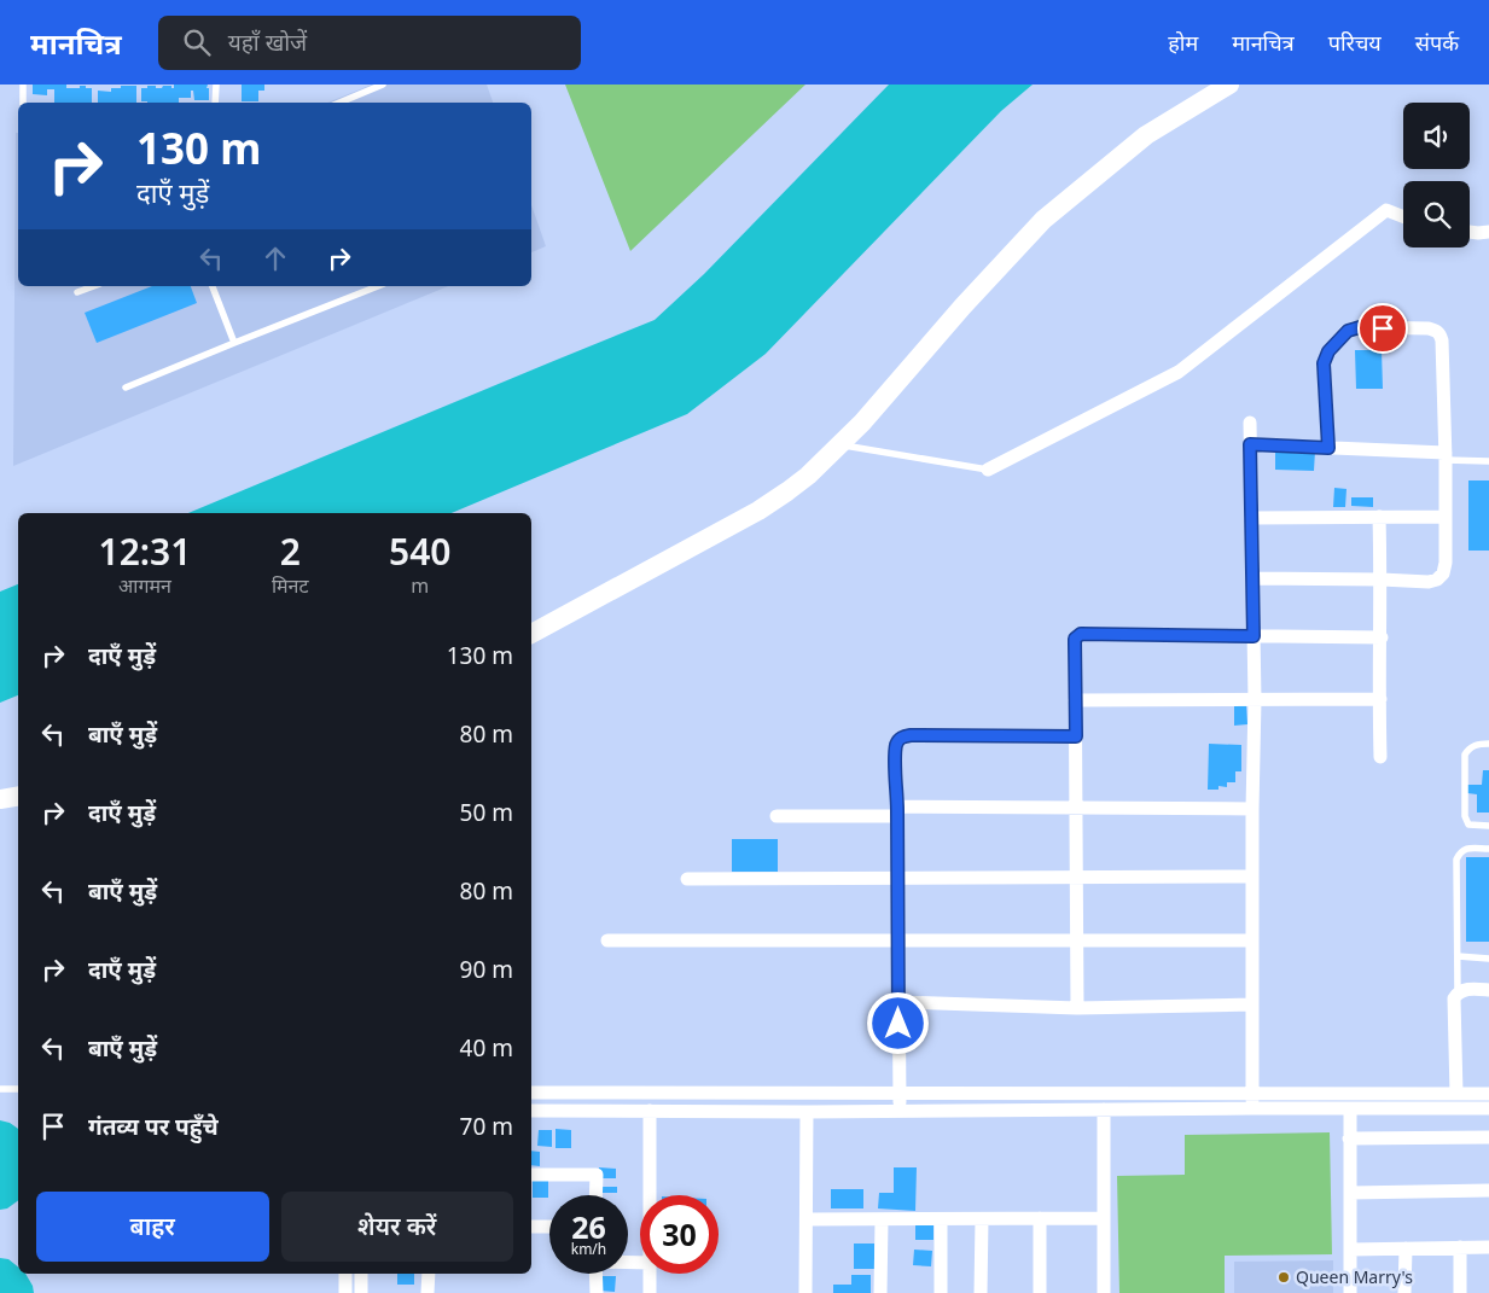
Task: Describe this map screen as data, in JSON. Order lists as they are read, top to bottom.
{
  "places": ["Queen Marry's"],
  "page": {
    "header": "मानचित्र",
    "search": "यहाँ खोजें",
    "nav": [
      "होम",
      "मानचित्र",
      "परिचय",
      "संपर्क"
    ],
    "turn": ["130 m", "दाएँ मुड़ें"],
    "eta": [
      "12:31",
      "आगमन",
      "2",
      "मिनट",
      "540",
      "m"
    ],
    "list": [
      {
        "name": "दाएँ मुड़ें",
        "value": "130 m"
      },
      {
        "name": "बाएँ मुड़ें",
        "value": "80 m"
      },
      {
        "name": "दाएँ मुड़ें",
        "value": "50 m"
      },
      {
        "name": "बाएँ मुड़ें",
        "value": "80 m"
      },
      {
        "name": "दाएँ मुड़ें",
        "value": "90 m"
      },
      {
        "name": "बाएँ मुड़ें",
        "value": "40 m"
      },
      {
        "name": "गंतव्य पर पहुँचे",
        "value": "70 m"
      }
    ],
    "buttons": ["बाहर", "शेयर करें"],
    "speed": "26 km/h",
    "limit": "30"
  }
}
